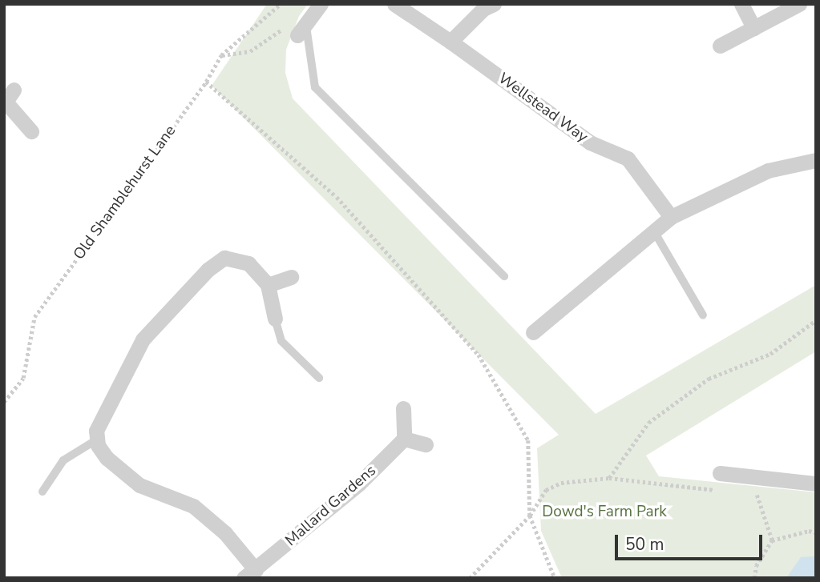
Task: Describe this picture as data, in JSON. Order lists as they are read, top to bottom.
{
  "streets": {
    "street": ["Wellstead Way", "Mallard Gardens"],
    "path": ["Old Shamblehurst Lane"]
  },
  "parks": ["Dowd's Farm Park"],
  "scale_bar": "50 m"
}
